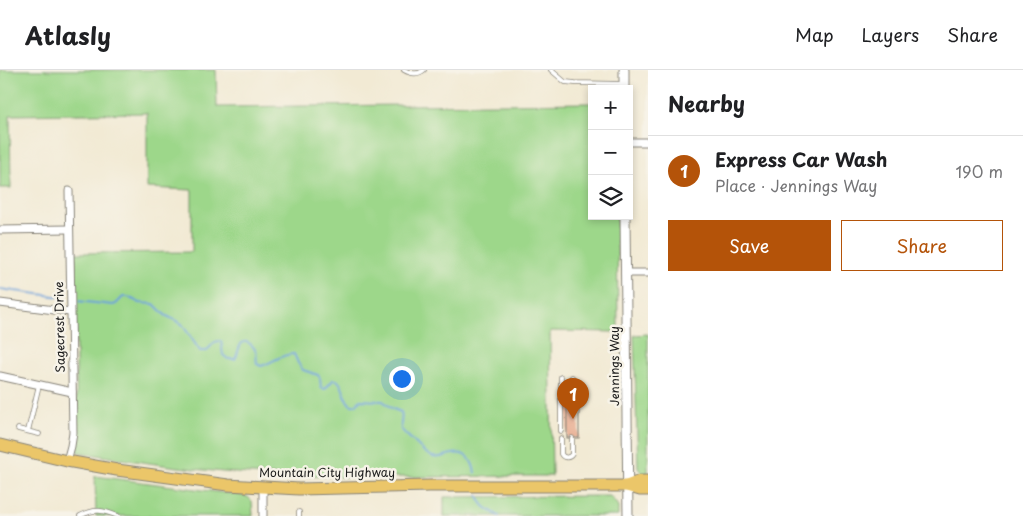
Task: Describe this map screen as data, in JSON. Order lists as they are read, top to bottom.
{
  "streets": {
    "main road": ["Mountain City Highway"],
    "street": ["Sagecrest Drive", "Jennings Way"]
  },
  "crossings": [
    ["Sagecrest Drive", "Mountain City Highway"],
    ["Jennings Way", "Mountain City Highway"]
  ],
  "page": {
    "header": "Atlasly",
    "nav": ["Map", "Layers", "Share"],
    "heading": "Nearby",
    "map_buttons": ["+", "−"],
    "list": [
      {
        "mark": "1",
        "name": "Express Car Wash",
        "note": "Place · Jennings Way",
        "value": "190 m"
      }
    ],
    "buttons": ["Save", "Share"],
    "pins": "1"
  }
}
